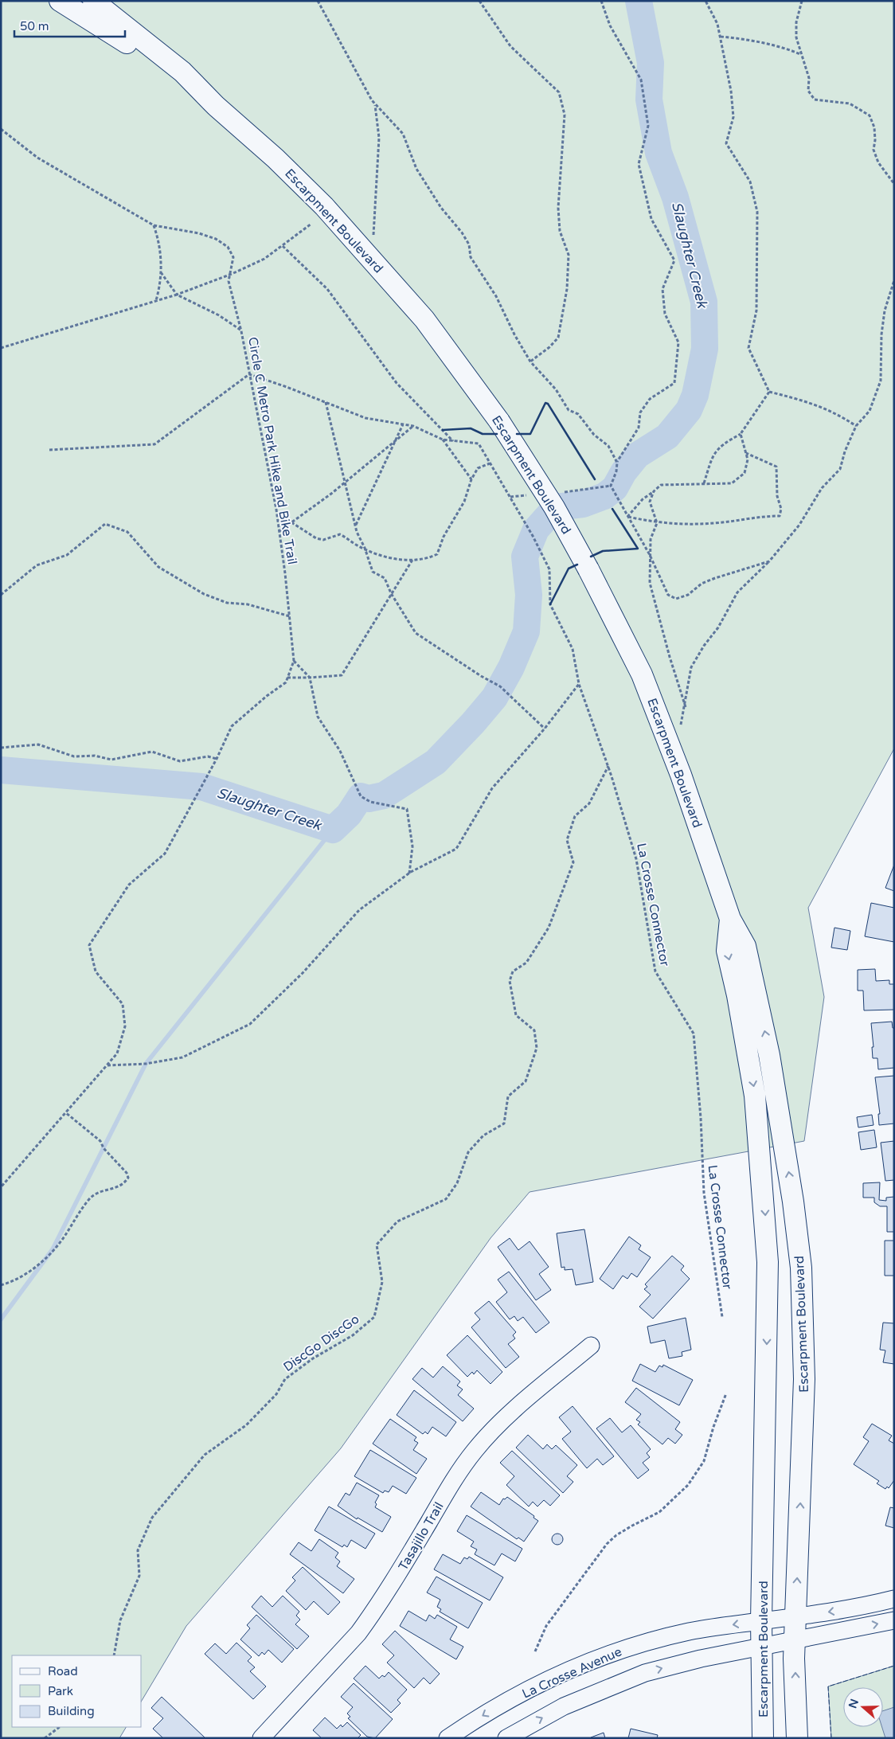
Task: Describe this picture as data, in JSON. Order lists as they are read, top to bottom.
{
  "streets": {
    "main road": ["Escarpment Boulevard"],
    "street": ["Tasajillo Trail", "La Crosse Avenue"],
    "path": ["Circle C Metro Park Hike and Bike Trail", "La Crosse Connector", "DiscGo DiscGo"]
  },
  "crossings": [
    ["Escarpment Boulevard", "La Crosse Avenue"],
    ["La Crosse Connector", "DiscGo DiscGo"]
  ],
  "water": ["Slaughter Creek"],
  "legend": ["Road", "Park", "Building"],
  "scale_bar": "50 m",
  "north": "left"
}
